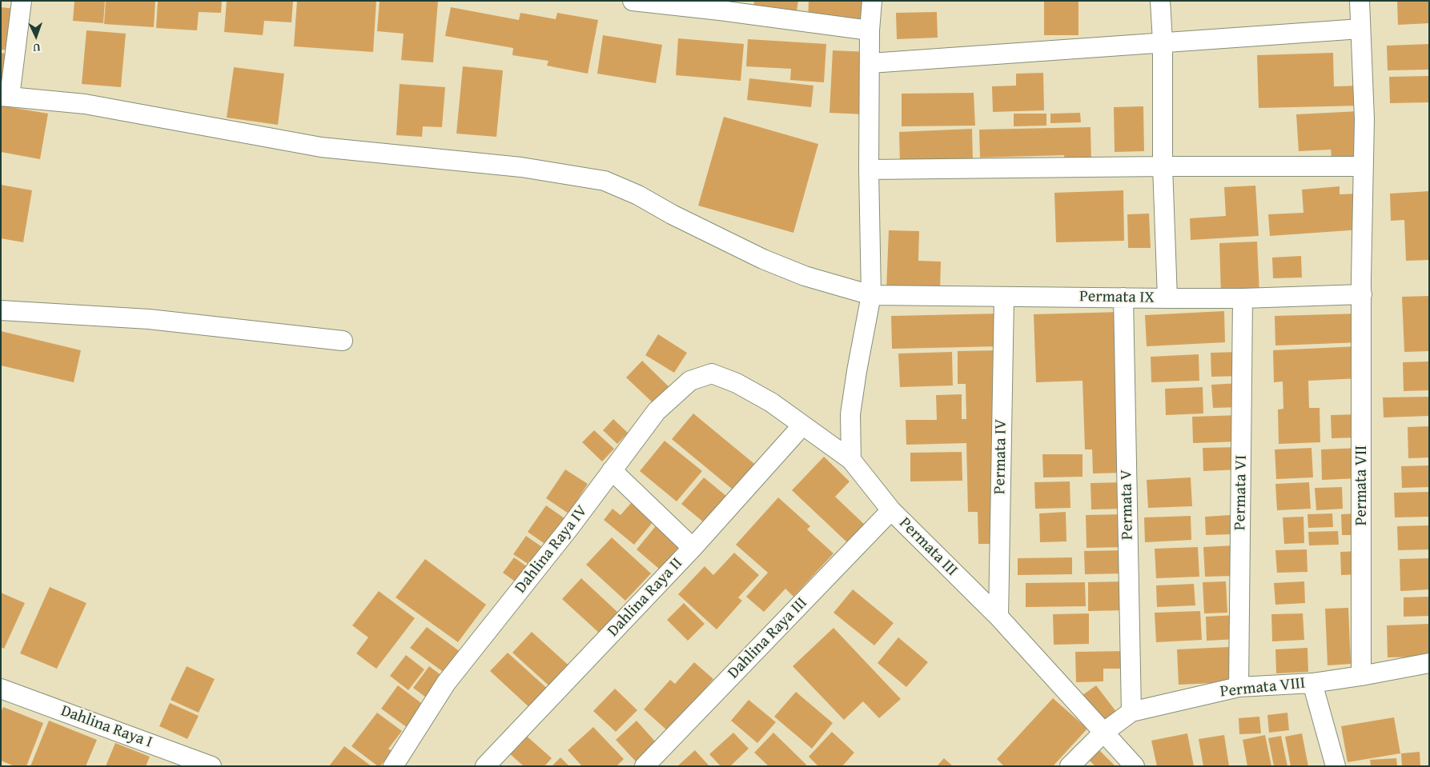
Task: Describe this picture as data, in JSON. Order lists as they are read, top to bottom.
{
  "streets": {
    "street": [
      "Permata IX",
      "Permata IV",
      "Permata VII",
      "Permata VI",
      "Permata V",
      "Permata III",
      "Dahlina Raya IV",
      "Dahlina Raya II",
      "Dahlina Raya III",
      "Permata VIII",
      "Dahlina Raya I"
    ]
  },
  "crossings": [
    ["Permata IX", "Permata IV"],
    ["Permata IX", "Permata VII"],
    ["Permata IX", "Permata VI"],
    ["Permata IX", "Permata V"],
    ["Permata IV", "Permata III"],
    ["Permata VII", "Permata VIII"],
    ["Permata VI", "Permata VIII"],
    ["Permata V", "Permata VIII"],
    ["Permata III", "Dahlina Raya IV"],
    ["Permata III", "Dahlina Raya II"],
    ["Permata III", "Dahlina Raya III"],
    ["Permata III", "Permata VIII"]
  ],
  "north": "bottom"
}
